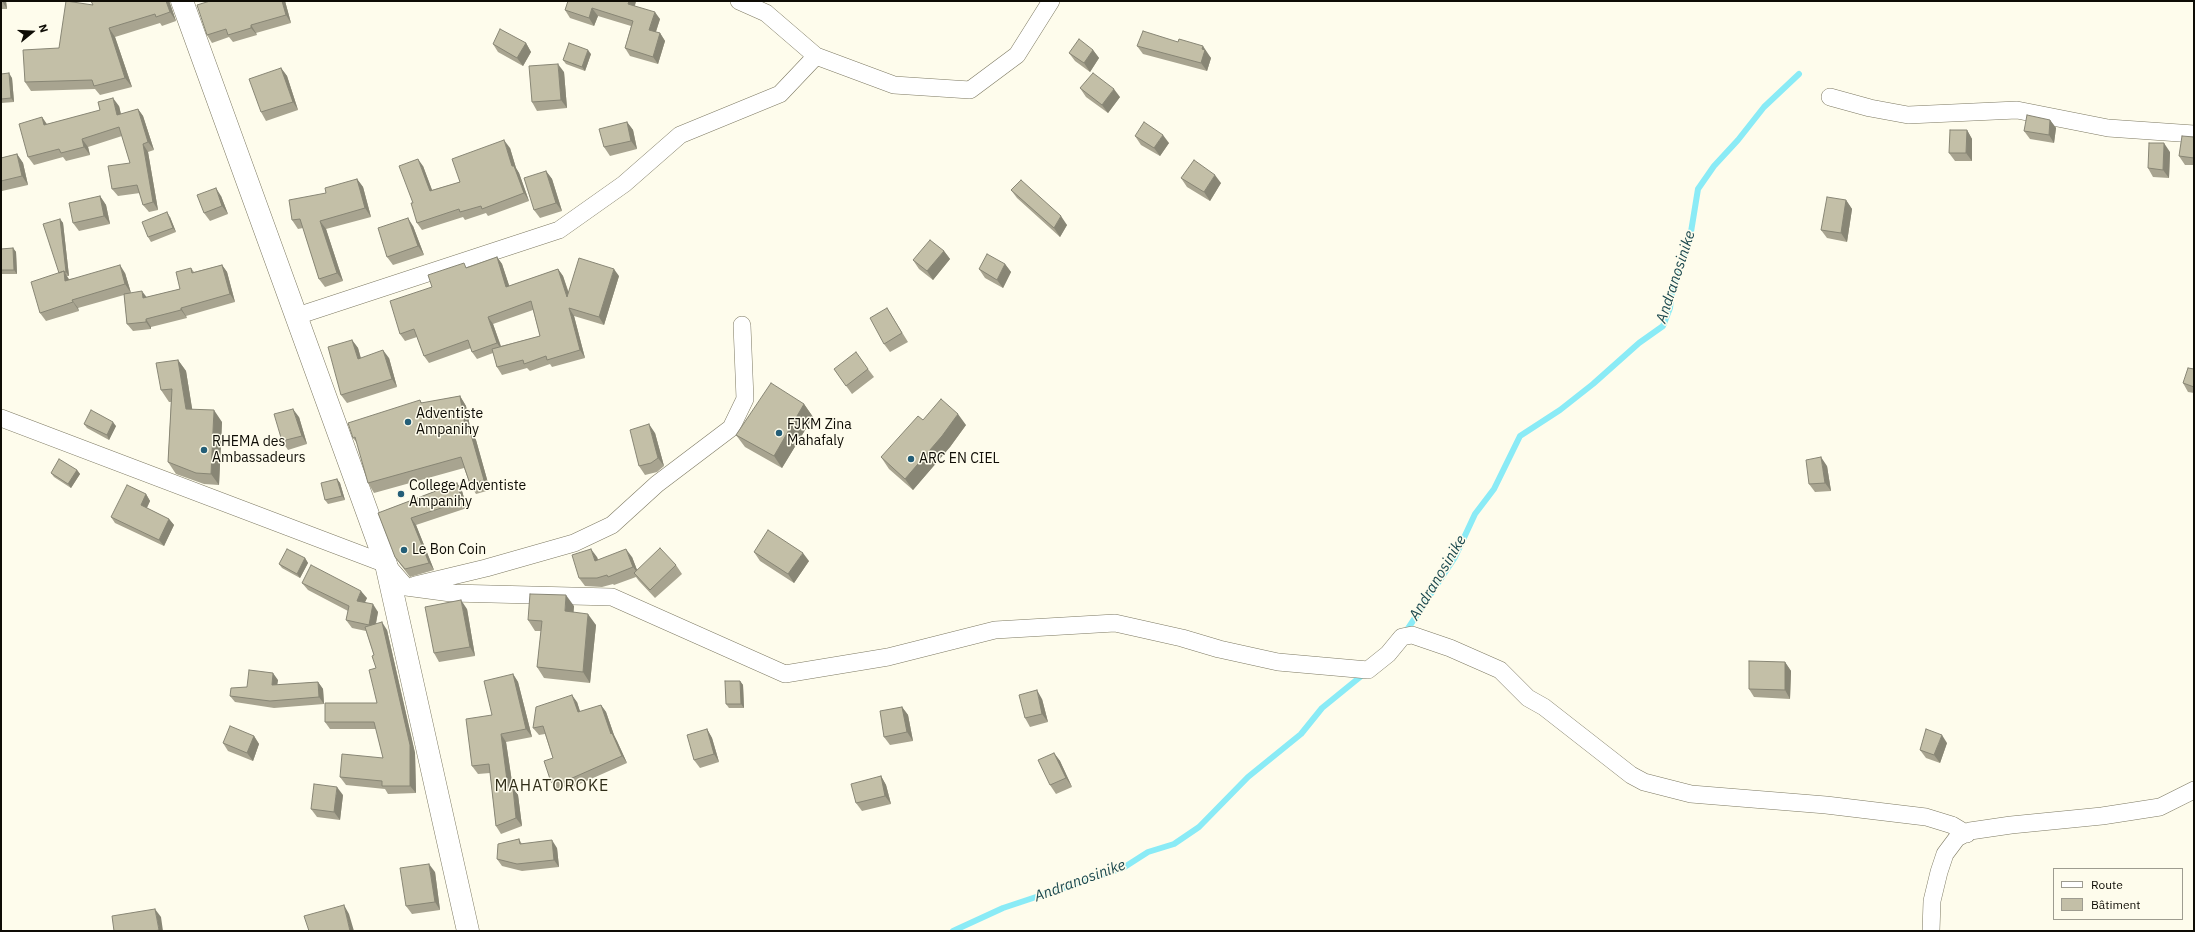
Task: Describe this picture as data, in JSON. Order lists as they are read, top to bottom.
{
  "districts": ["MAHATOROKE"],
  "water": ["Andranosinike"],
  "places": [
    "Adventiste Ampanihy",
    "FJKM Zina Mahafaly",
    "RHEMA des Ambassadeurs",
    "ARC EN CIEL",
    "College Adventiste Ampanihy",
    "Le Bon Coin"
  ],
  "legend": ["Route", "Bâtiment"],
  "north": "right"
}
